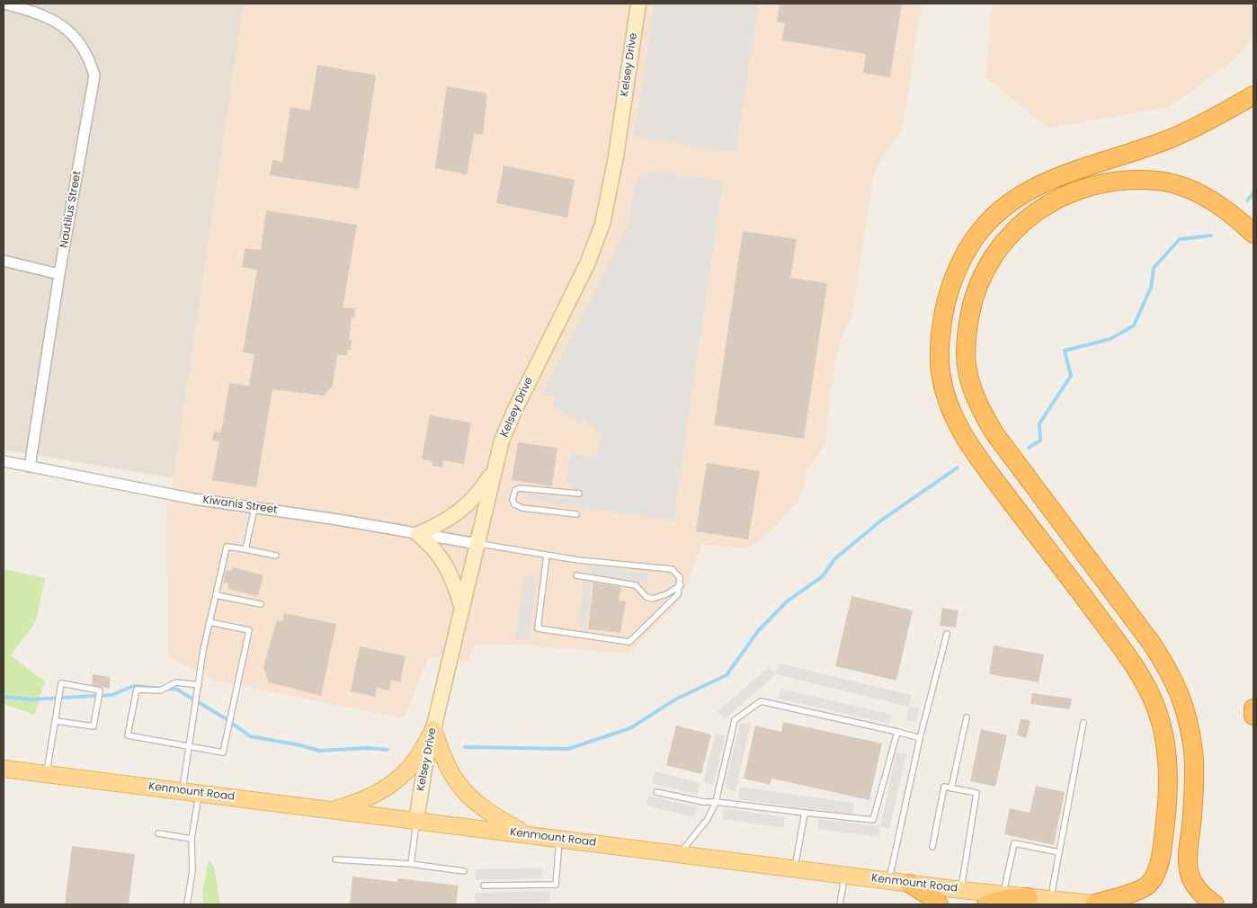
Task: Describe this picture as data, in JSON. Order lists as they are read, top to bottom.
{
  "streets": {
    "main road": ["Kelsey Drive", "Kenmount Road"],
    "street": ["Nautilus Street", "Kiwanis Street"]
  },
  "crossings": [
    ["Kelsey Drive", "Kiwanis Street"],
    ["Kelsey Drive", "Kenmount Road"],
    ["Nautilus Street", "Kiwanis Street"]
  ]
}
